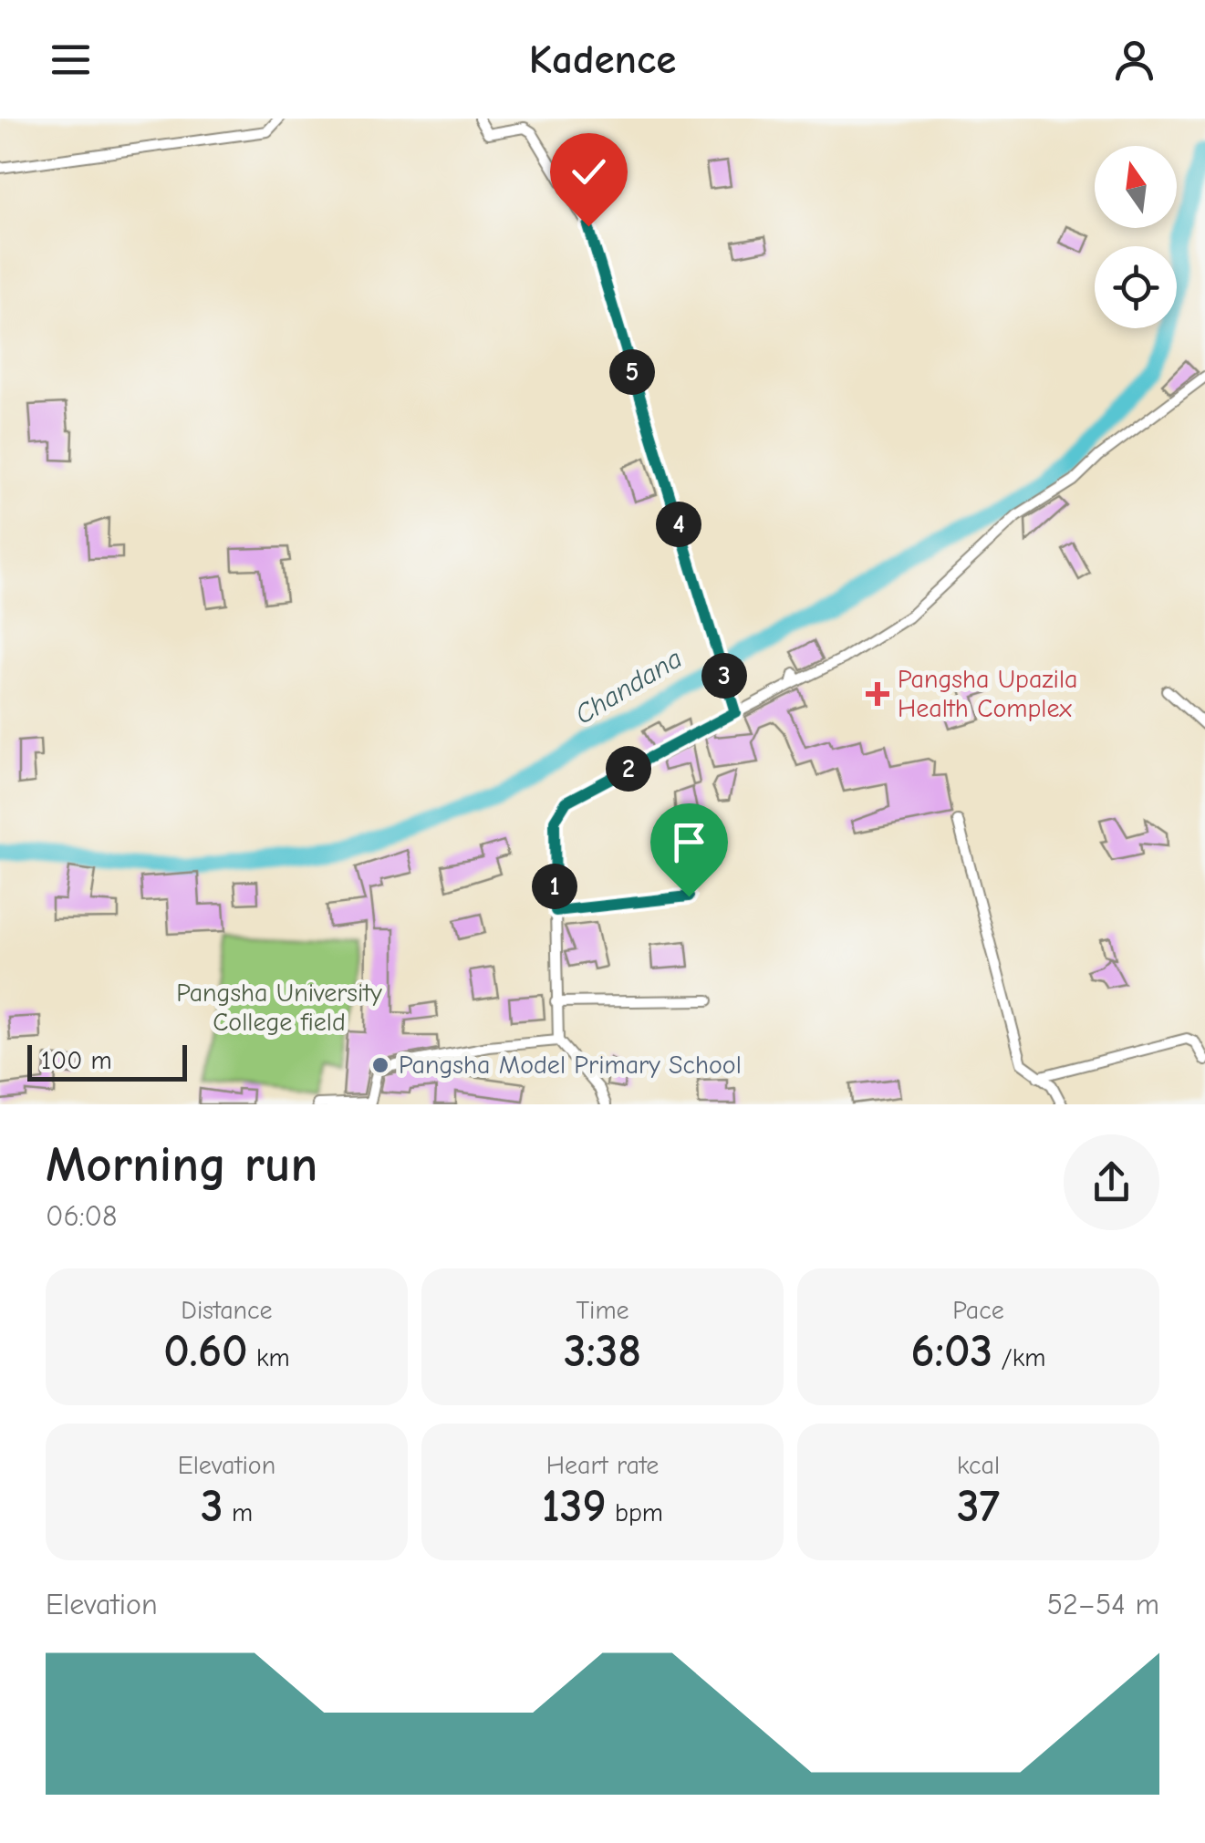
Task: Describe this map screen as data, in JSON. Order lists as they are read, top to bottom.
{
  "water": ["Chandana"],
  "parks": ["Pangsha University College field"],
  "places": {
    "health": ["Pangsha Upazila Health Complex"],
    "other": ["Pangsha Model Primary School"]
  },
  "scale_bar": "100 m",
  "north": "top",
  "page": {
    "header": "Kadence",
    "pins": [
      "5",
      "4",
      "3",
      "2",
      "1"
    ],
    "scale": "100 m",
    "heading": ["Morning run", "06:08"],
    "stats": [
      ["Distance", "0.60 km"],
      ["Time", "3:38"],
      ["Pace", "6:03 /km"],
      ["Elevation", "3 m"],
      ["Heart rate", "139 bpm"],
      ["kcal", "37"]
    ],
    "chart": ["Elevation", "52–54 m"]
  }
}
